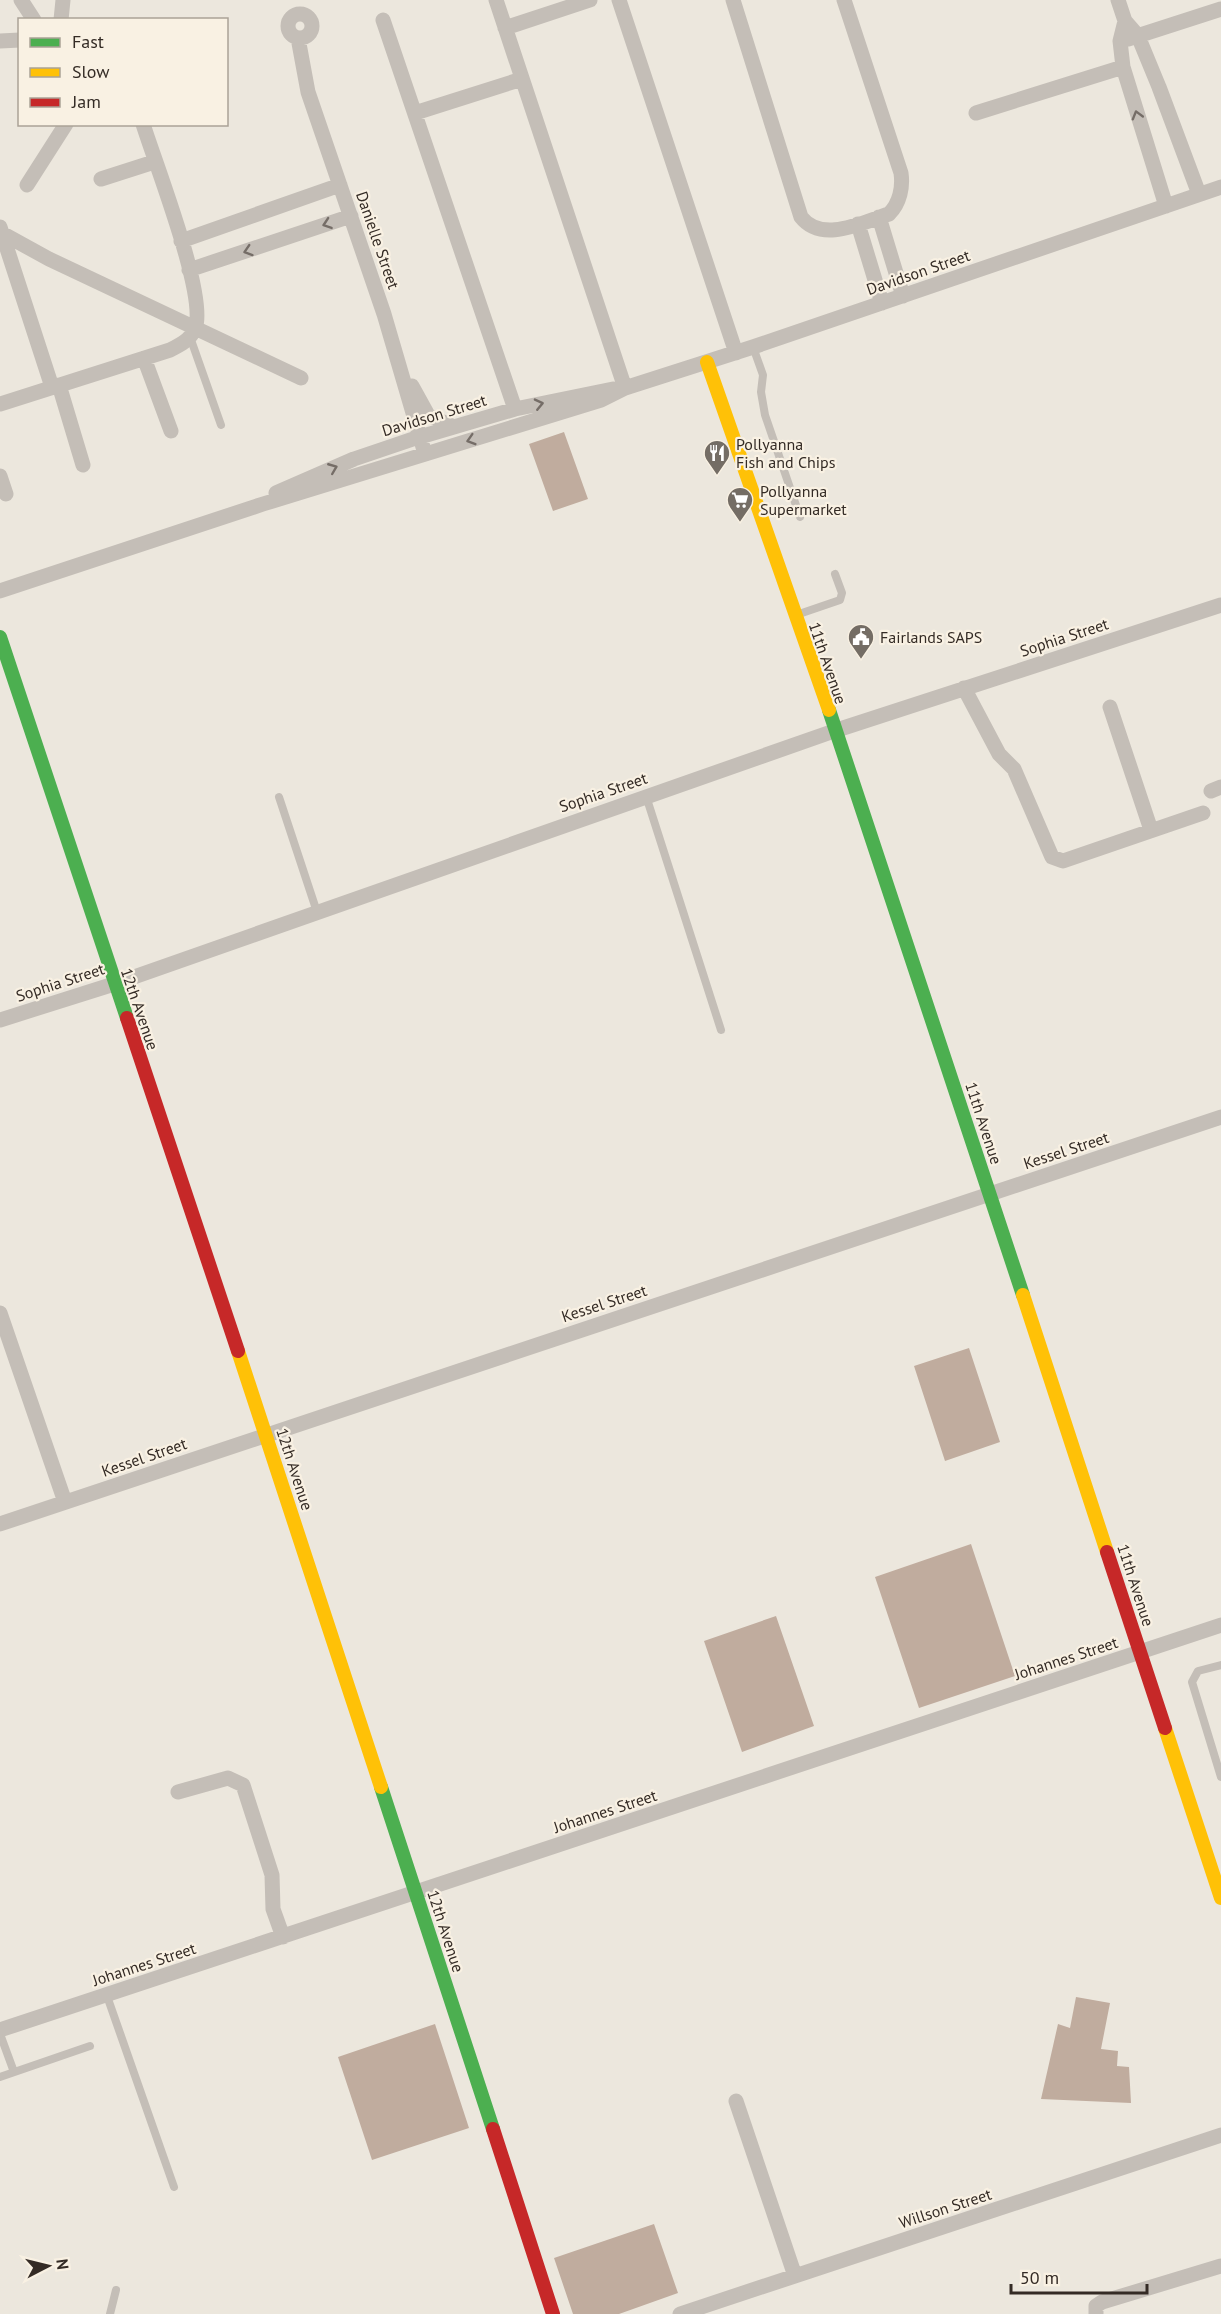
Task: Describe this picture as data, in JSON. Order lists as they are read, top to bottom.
{
  "streets": {
    "street": [
      "Danielle Street",
      "Davidson Street",
      "Sophia Street",
      "11th Avenue",
      "12th Avenue",
      "Kessel Street",
      "Johannes Street",
      "Willson Street"
    ]
  },
  "crossings": [
    ["Danielle Street", "Davidson Street"],
    ["Davidson Street", "11th Avenue"],
    ["Sophia Street", "11th Avenue"],
    ["Sophia Street", "12th Avenue"],
    ["11th Avenue", "Kessel Street"],
    ["11th Avenue", "Johannes Street"],
    ["12th Avenue", "Kessel Street"],
    ["12th Avenue", "Johannes Street"]
  ],
  "places": {
    "restaurant": ["Pollyanna Fish and Chips"],
    "supermarket": ["Pollyanna Supermarket"],
    "public building": ["Fairlands SAPS"]
  },
  "legend": ["Fast", "Slow", "Jam"],
  "scale_bar": "50 m",
  "north": "right"
}
